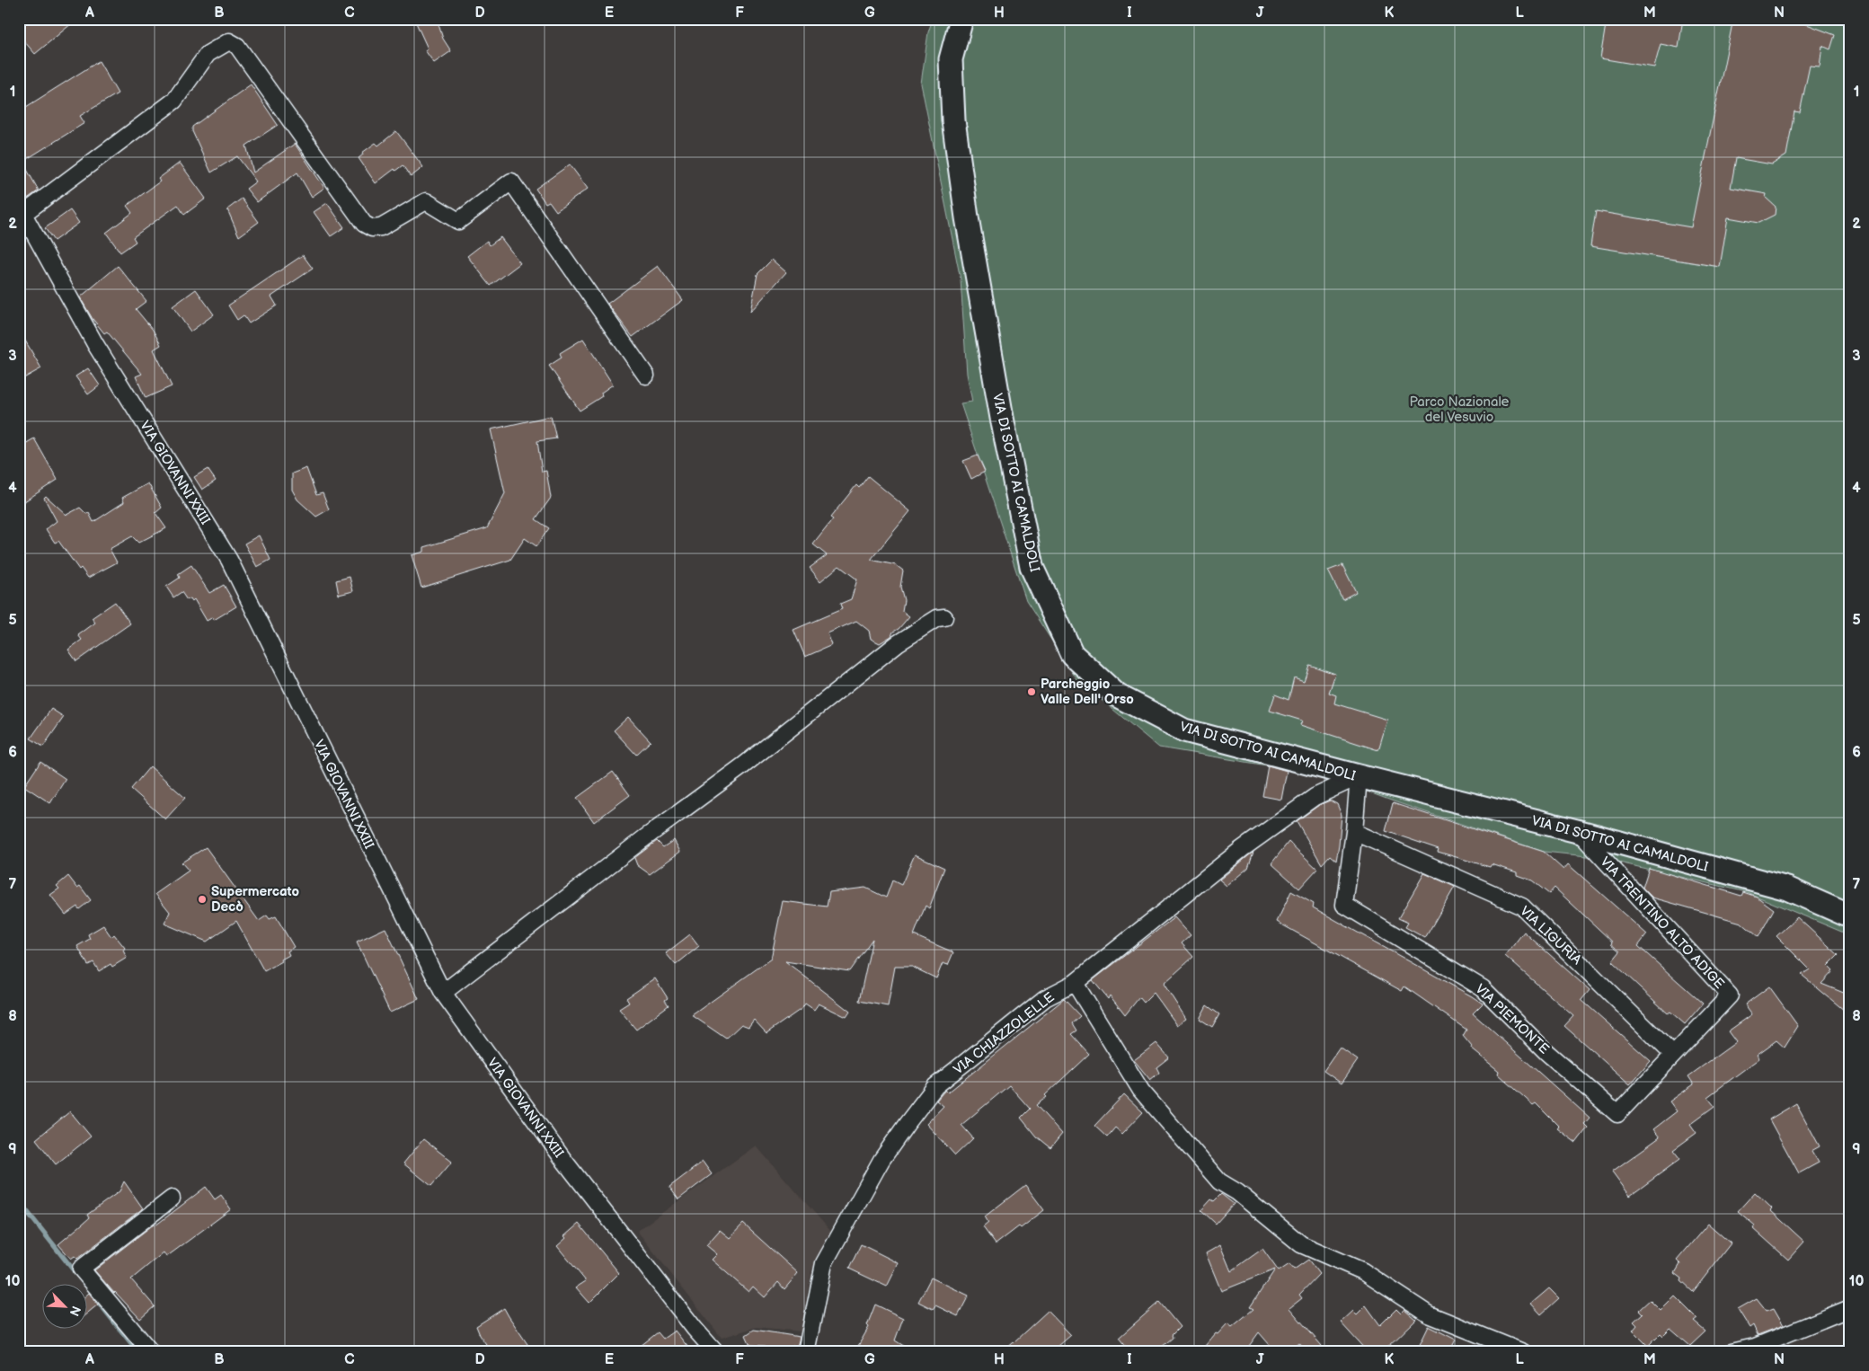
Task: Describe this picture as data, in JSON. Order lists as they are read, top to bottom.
{
  "streets": {
    "street": [
      "VIA GIOVANNI XXIII",
      "VIA DI SOTTO AI CAMALDOLI",
      "VIA TRENTINO ALTO ADIGE",
      "VIA LIGURIA",
      "VIA PIEMONTE",
      "VIA CHIAZZOLELLE"
    ]
  },
  "crossings": [
    ["VIA DI SOTTO AI CAMALDOLI", "VIA TRENTINO ALTO ADIGE"],
    ["VIA DI SOTTO AI CAMALDOLI", "VIA PIEMONTE"],
    ["VIA DI SOTTO AI CAMALDOLI", "VIA CHIAZZOLELLE"],
    ["VIA TRENTINO ALTO ADIGE", "VIA PIEMONTE"],
    ["VIA LIGURIA", "VIA PIEMONTE"],
    ["VIA PIEMONTE", "VIA CHIAZZOLELLE"]
  ],
  "parks": ["Parco Nazionale del Vesuvio"],
  "places": ["Parcheggio Valle Dell' Orso", "Supermercato Decò"],
  "north": "bottom right",
  "grid": {
    "columns": [
      "A",
      "B",
      "C",
      "D",
      "E",
      "F",
      "G",
      "H",
      "I",
      "J",
      "K",
      "L",
      "M",
      "N"
    ],
    "rows": [
      "1",
      "2",
      "3",
      "4",
      "5",
      "6",
      "7",
      "8",
      "9",
      "10"
    ]
  }
}
